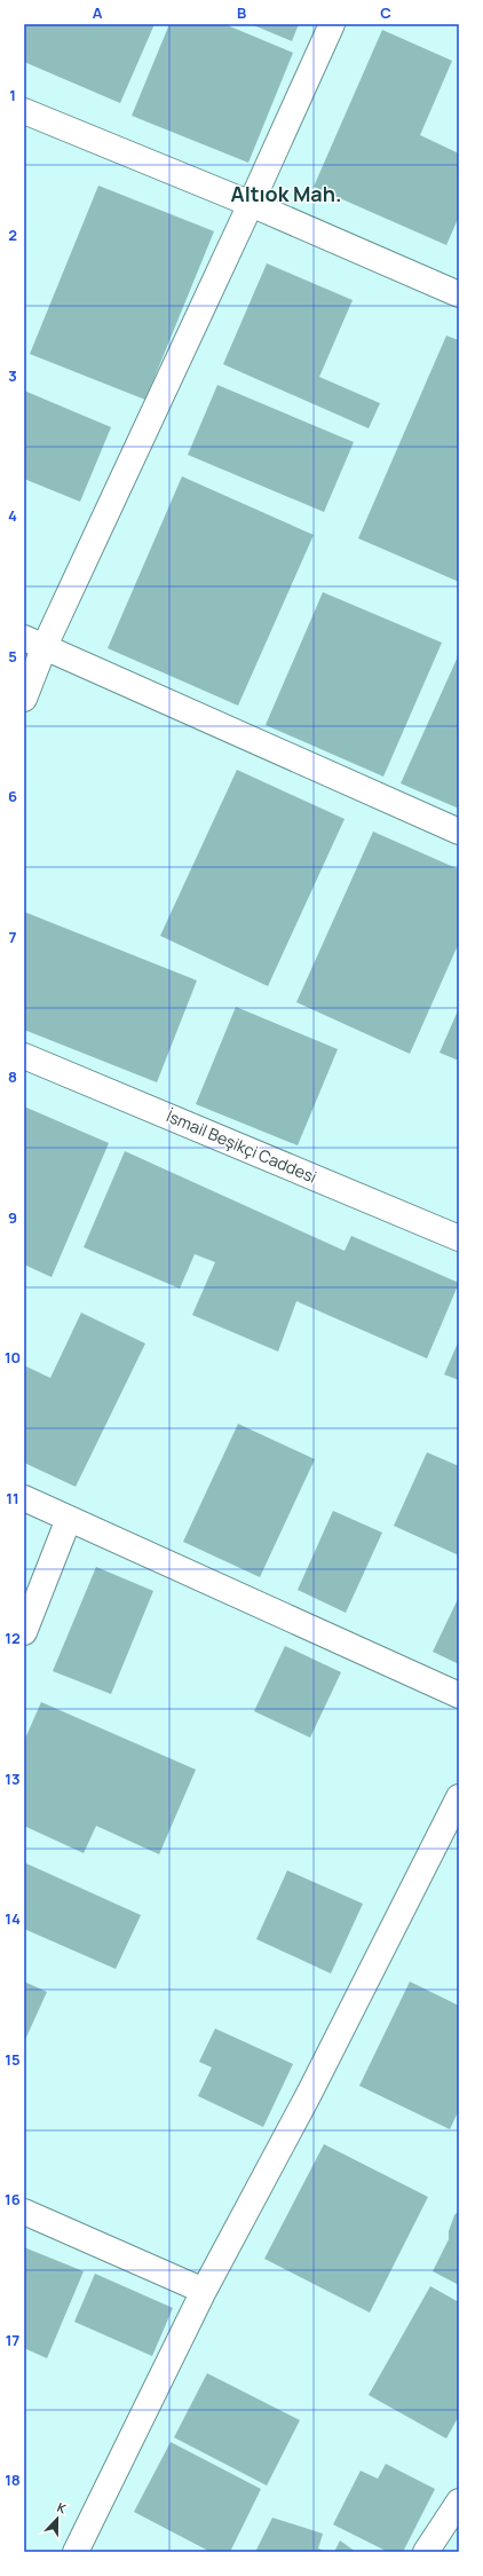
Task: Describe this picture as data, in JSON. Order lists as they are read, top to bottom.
{
  "streets": {
    "street": ["İsmail Beşikçi Caddesi"]
  },
  "districts": ["Altıok Mah."],
  "north": "top",
  "grid": {
    "columns": ["A", "B", "C"],
    "rows": [
      "1",
      "2",
      "3",
      "4",
      "5",
      "6",
      "7",
      "8",
      "9",
      "10",
      "11",
      "12",
      "13",
      "14",
      "15",
      "16",
      "17",
      "18"
    ]
  }
}
